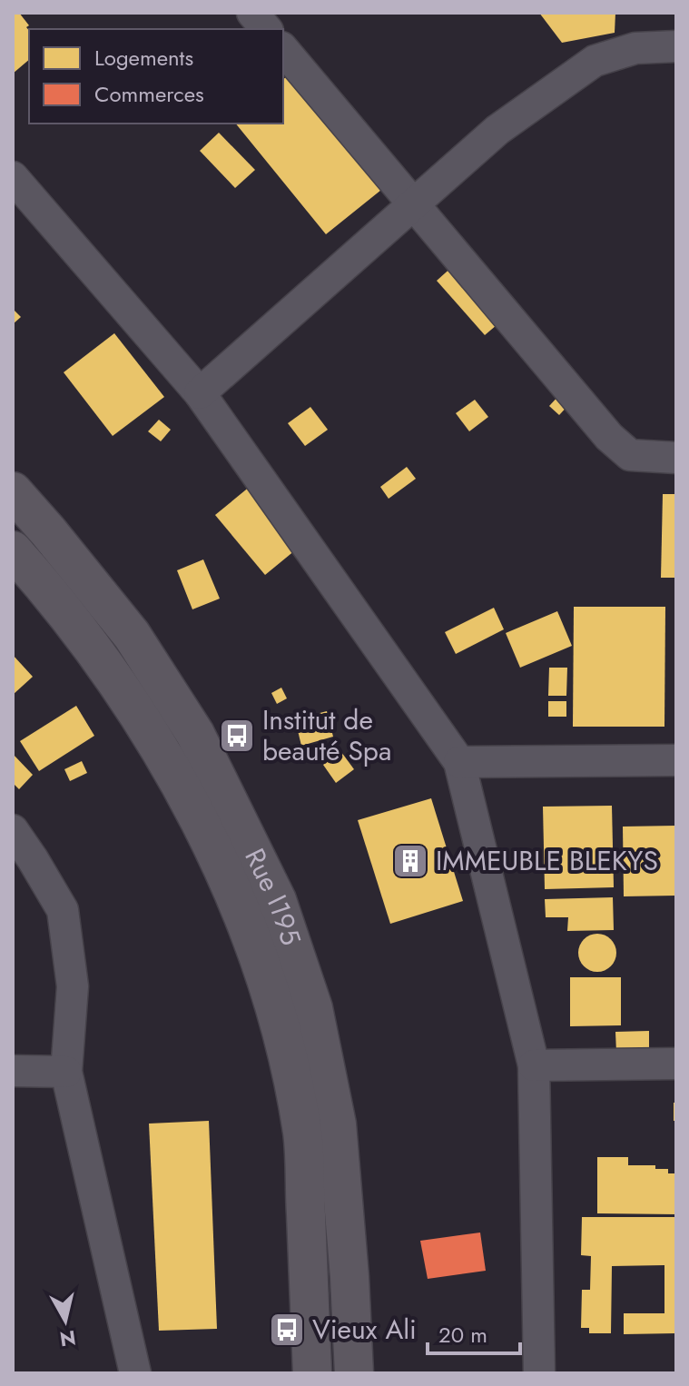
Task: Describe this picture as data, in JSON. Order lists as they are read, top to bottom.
{
  "streets": {
    "main road": ["Rue I195"]
  },
  "places": {
    "bus stop": ["Institut de beauté Spa", "Vieux Ali"],
    "building": ["IMMEUBLE BLEKYS"]
  },
  "legend": ["Logements", "Commerces"],
  "scale_bar": "20 m",
  "north": "bottom"
}
